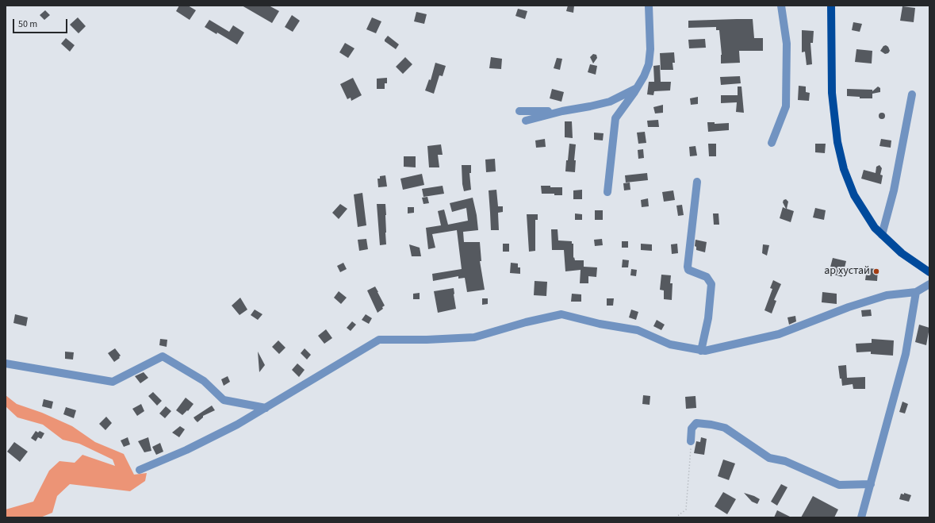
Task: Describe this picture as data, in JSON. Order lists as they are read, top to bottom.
{
  "places": ["ар хустай"],
  "scale_bar": "50 m"
}
